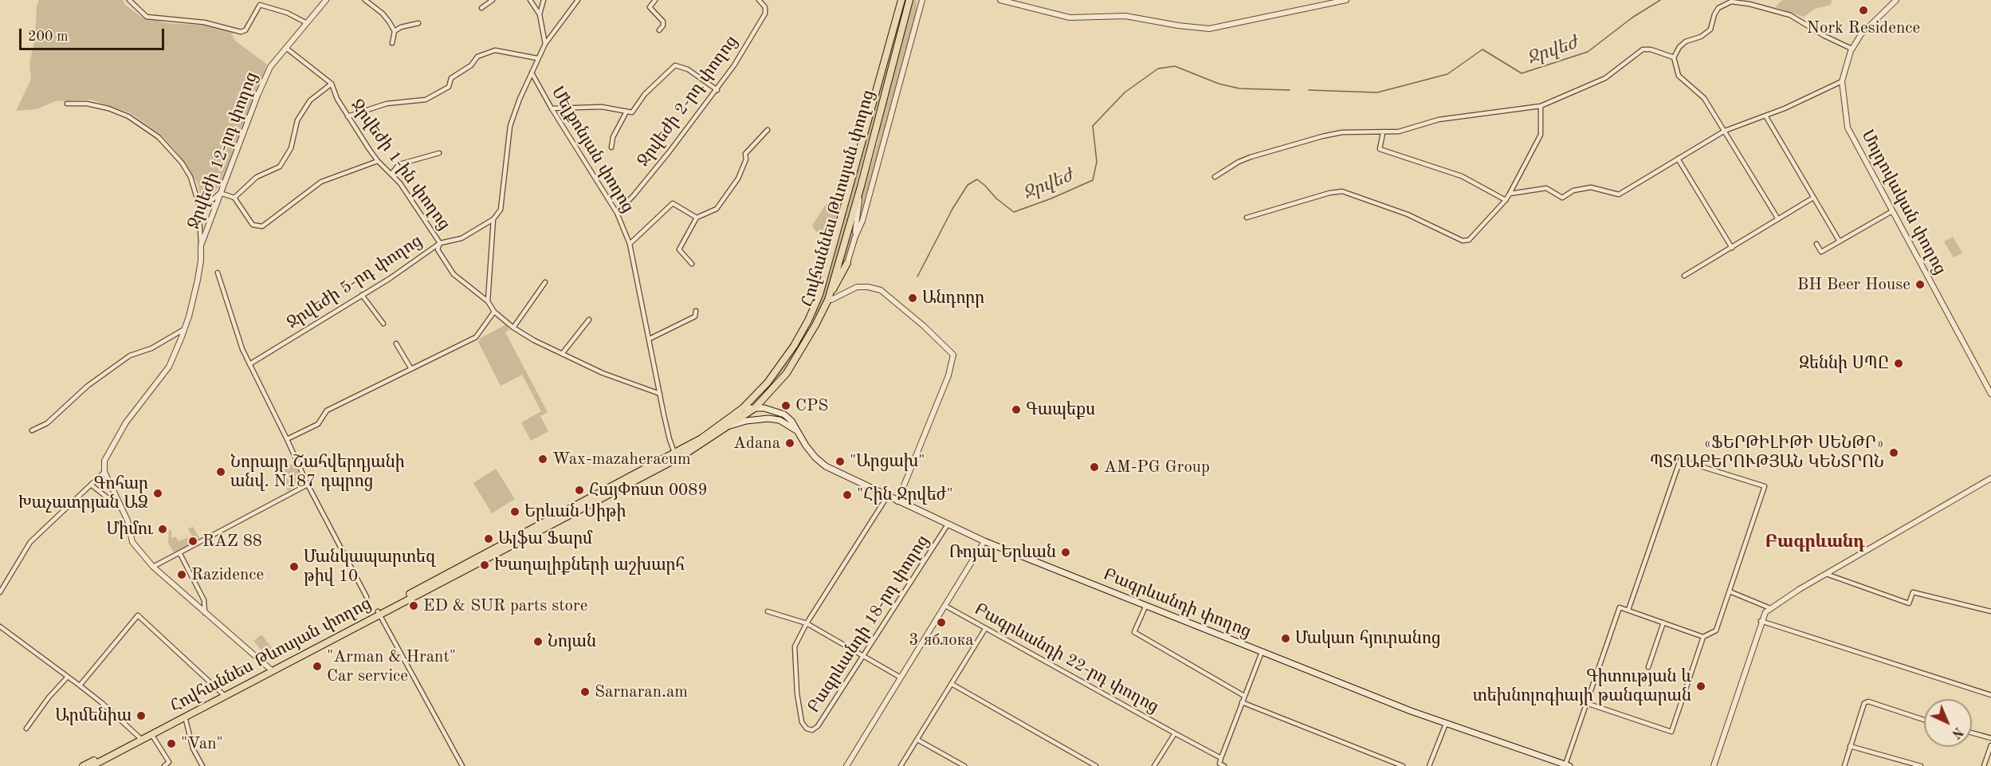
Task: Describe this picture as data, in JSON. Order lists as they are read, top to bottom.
{
  "streets": {
    "main road": ["Հովհաննես Թևոսյան փողոց", "Բագրևանդի փողոց"],
    "street": [
      "Ջրվեժի 2-րդ փողոց",
      "Մելքոնյան փողոց",
      "Ջրվեժի 12-րդ փողոց",
      "Ջրվեժի 1-ին փողոց",
      "Մոլդովական փողոց",
      "Ջրվեժի 5-րդ փողոց",
      "Բագրևանդի 18-րդ փողոց",
      "Բագրևանդի 22-րդ փողոց"
    ]
  },
  "crossings": [
    ["Ջրվեժի 2-րդ փողոց", "Մելքոնյան փողոց"],
    ["Մելքոնյան փողոց", "Ջրվեժի 1-ին փողոց"],
    ["Մելքոնյան փողոց", "Հովհաննես Թևոսյան փողոց"],
    ["Ջրվեժի 12-րդ փողոց", "Ջրվեժի 1-ին փողոց"],
    ["Ջրվեժի 1-ին փողոց", "Ջրվեժի 5-րդ փողոց"],
    ["Հովհաննես Թևոսյան փողոց", "Բագրևանդի փողոց"],
    ["Բագրևանդի փողոց", "Բագրևանդի 18-րդ փողոց"]
  ],
  "districts": ["Բագրևանդ"],
  "water": ["Ջրվեժ"],
  "places": [
    "Nork Residence",
    "BH Beer House",
    "Անդորր",
    "Զեննի ՍՊԸ",
    "CPS",
    "Գապեքս",
    "Adana",
    "«ՖԵՐԹԻԼԻԹԻ ՍԵՆԹՐ» ՊՏՂԱԲԵՐՈՒԹՅԱՆ ԿԵՆՏՐՈՆ",
    "Wax-mazaheracum",
    "\"Արցախ\"",
    "AM-PG Group",
    "Նորայր Շահվերդյանի անվ. N187 դպրոց",
    "ՀայՓոստ 0089",
    "Գոհար Խաչատրյան ԱՁ",
    "\"Հին Ջրվեժ\"",
    "Երևան Սիթի",
    "Միմու",
    "Ալֆա Ֆարմ",
    "RAZ 88",
    "Ռոյալ Երևան",
    "Խաղալիքների աշխարհ",
    "Մանկապարտեզ թիվ 10",
    "Razidence",
    "ED & SUR parts store",
    "3 яблока",
    "Մակաո հյուրանոց",
    "Նոյան",
    "\"Arman & Hrant\" Car service",
    "Գիտության և տեխնոլոգիայի թանգարան",
    "Sarnaran.am",
    "Արմենիա",
    "\"Van\""
  ],
  "scale_bar": "200 m",
  "north": "bottom right"
}
